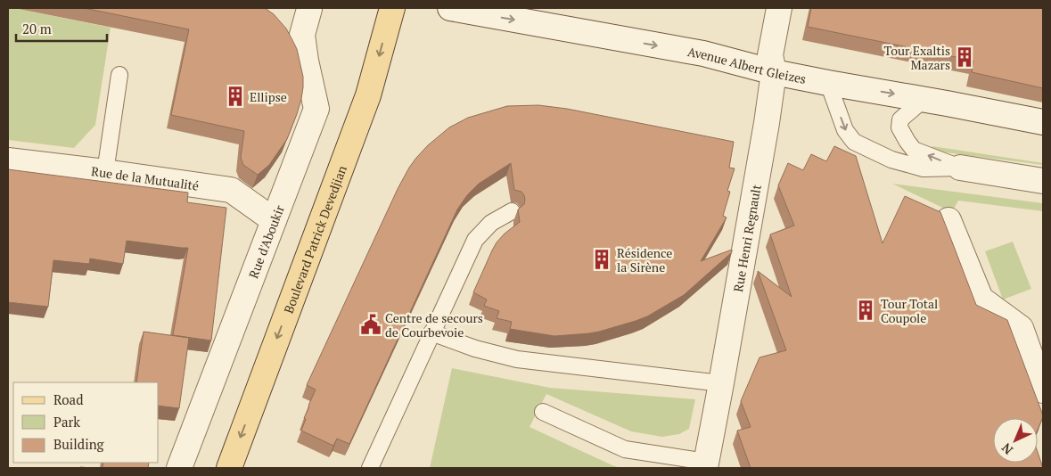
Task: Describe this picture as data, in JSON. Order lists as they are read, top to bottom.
{
  "streets": {
    "main road": ["Boulevard Patrick Devedjian"],
    "street": [
      "Avenue Albert Gleizes",
      "Rue de la Mutualité",
      "Rue Henri Regnault",
      "Rue d'Aboukir"
    ]
  },
  "crossings": [
    ["Avenue Albert Gleizes", "Rue Henri Regnault"],
    ["Rue de la Mutualité", "Rue d'Aboukir"]
  ],
  "one_way": ["Avenue Albert Gleizes", "Boulevard Patrick Devedjian"],
  "places": {
    "building": [
      "Tour Exaltis Mazars",
      "Ellipse",
      "Résidence la Sirène",
      "Tour Total Coupole"
    ],
    "public building": ["Centre de secours de Courbevoie"]
  },
  "legend": ["Road", "Park", "Building"],
  "scale_bar": "20 m",
  "north": "bottom left"
}
